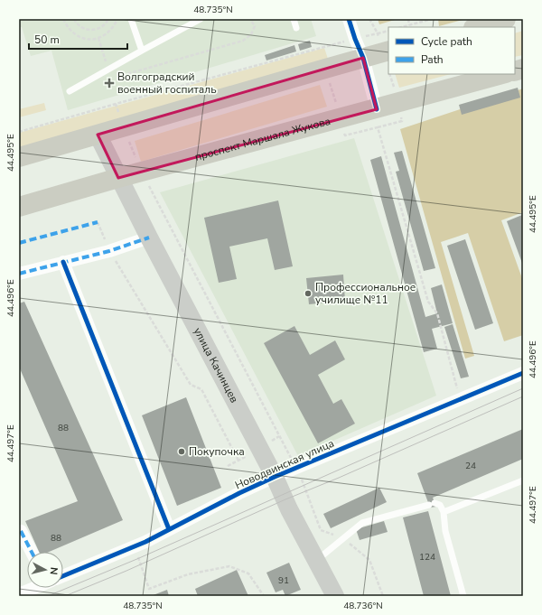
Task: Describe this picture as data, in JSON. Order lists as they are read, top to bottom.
{
  "streets": {
    "highway": ["проспект Маршала Жукова"],
    "main road": ["улица Качинцев"],
    "street": ["Новодвинская улица"]
  },
  "crossings": [
    ["проспект Маршала Жукова", "улица Качинцев"],
    ["улица Качинцев", "Новодвинская улица"]
  ],
  "places": {
    "health": ["Волгоградский военный госпиталь"],
    "other": ["Профессиональное училище №11", "Покупочка"]
  },
  "house_numbers": [
    "88",
    "24",
    "88",
    "124",
    "91"
  ],
  "legend": ["Cycle path", "Path"],
  "scale_bar": "50 m",
  "north": "right",
  "coordinates": [
    "48.735°N",
    "44.495°E",
    "44.496°E",
    "44.497°E",
    "48.736°N"
  ]
}
